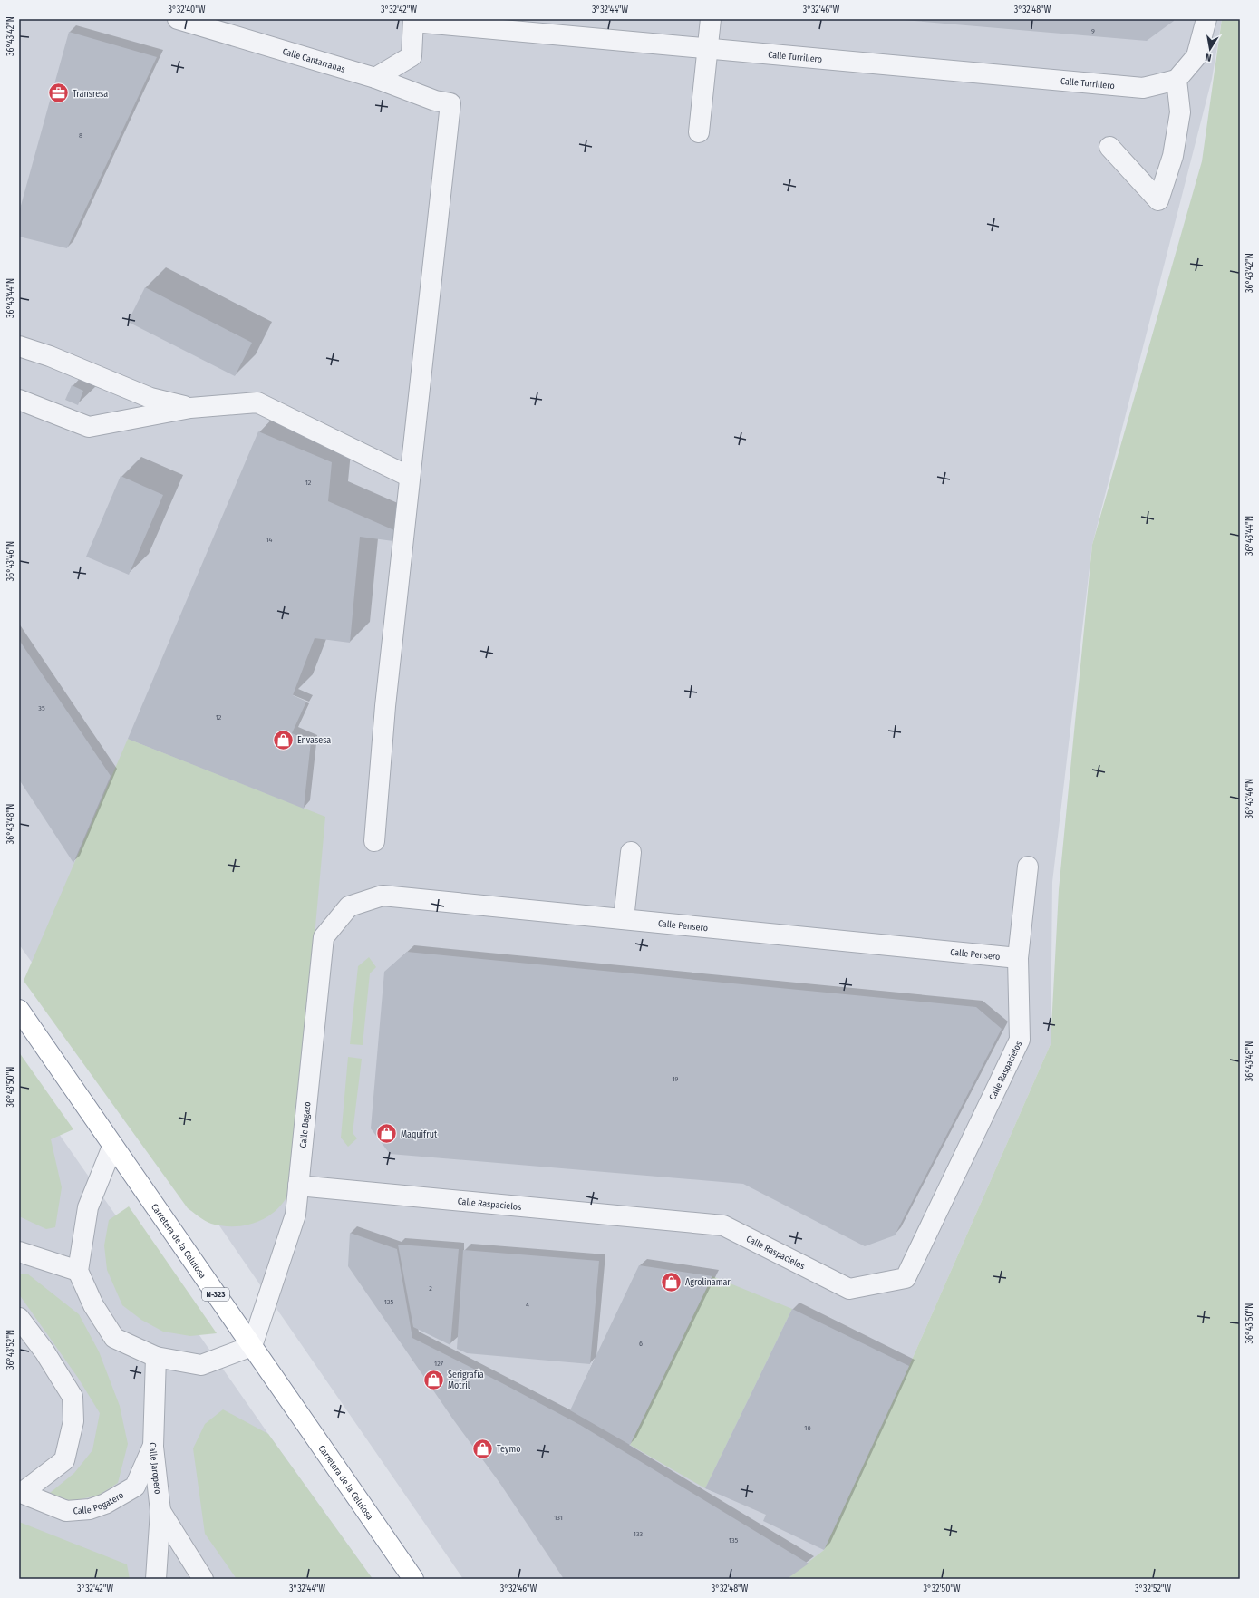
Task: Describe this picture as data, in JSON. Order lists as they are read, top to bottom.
{
  "streets": {
    "highway": ["Carretera de la Celulosa", "N-323"],
    "street": [
      "Calle Turrillero",
      "Calle Cantarranas",
      "Calle Pensero",
      "Calle Raspacielos",
      "Calle Bagazo",
      "Calle Jaropero",
      "Calle Pogatero"
    ]
  },
  "crossings": [
    ["Calle Pensero", "Calle Raspacielos"],
    ["Calle Pensero", "Calle Bagazo"],
    ["Calle Raspacielos", "Calle Bagazo"],
    ["Calle Bagazo", "Carretera de la Celulosa"],
    ["Calle Jaropero", "Calle Pogatero"]
  ],
  "places": {
    "office": ["Transresa"],
    "shop": [
      "Envasesa",
      "Maquifrut",
      "Agrolinamar",
      "Serigrafía Motril",
      "Teymo"
    ]
  },
  "house_numbers": [
    "9",
    "8",
    "12",
    "14",
    "35",
    "12",
    "19",
    "2",
    "125",
    "4",
    "6",
    "127",
    "10",
    "131",
    "133",
    "135"
  ],
  "north": "bottom",
  "coordinates": [
    "3°32'40\"W",
    "3°32'42\"W",
    "3°32'44\"W",
    "3°32'46\"W",
    "3°32'48\"W",
    "36°43'42\"N",
    "36°43'44\"N",
    "36°43'46\"N",
    "36°43'48\"N",
    "36°43'50\"N",
    "36°43'52\"N",
    "3°32'50\"W",
    "3°32'52\"W"
  ]
}
